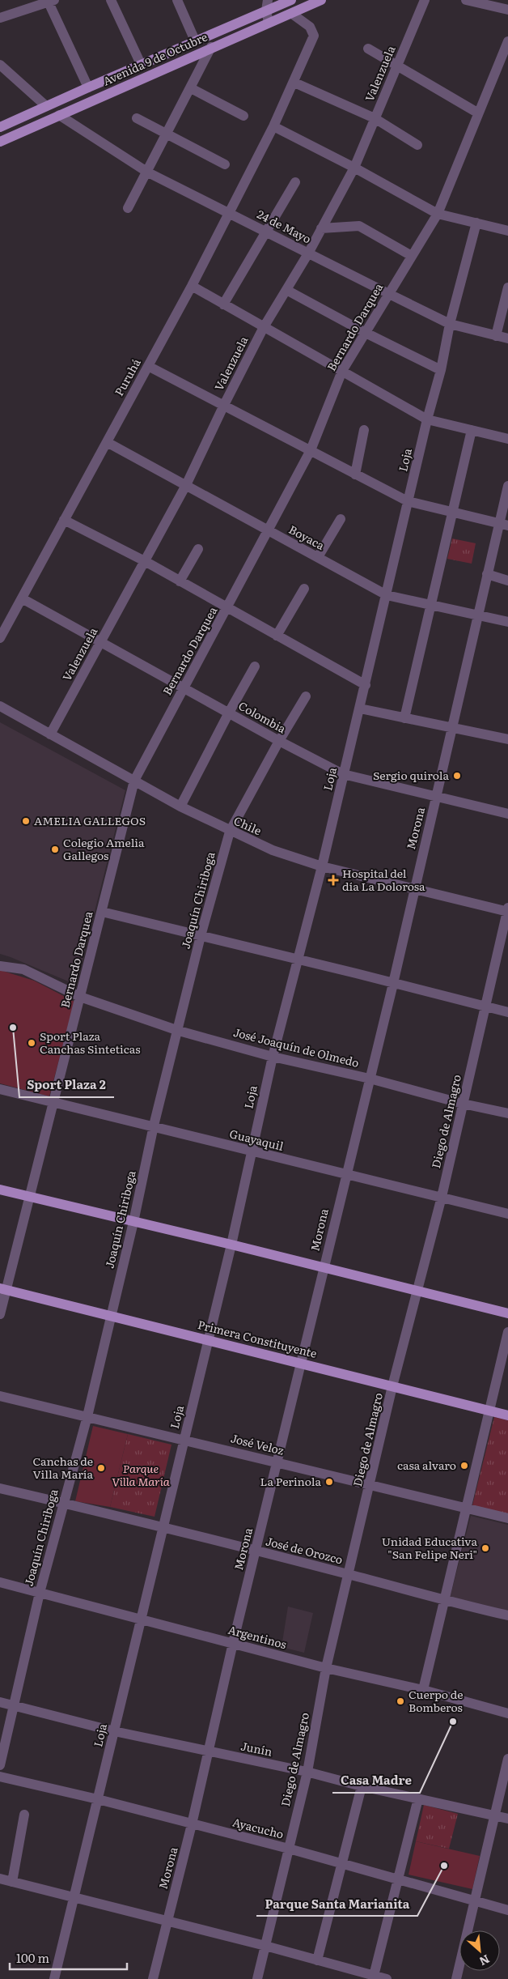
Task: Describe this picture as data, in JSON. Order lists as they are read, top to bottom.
{
  "streets": {
    "main road": ["Avenida 9 de Octubre", "Primera Constituyente"],
    "street": [
      "Valenzuela",
      "24 de Mayo",
      "Bernardo Darquea",
      "Puruhá",
      "Loja",
      "Boyaca",
      "Colombia",
      "Chile",
      "Morona",
      "Joaquín Chiriboga",
      "José Joaquín de Olmedo",
      "Diego de Almagro",
      "Guayaquil",
      "José Veloz",
      "José de Orozco",
      "Argentinos",
      "Junín",
      "Ayacucho"
    ]
  },
  "crossings": [
    ["Avenida 9 de Octubre", "24 de Mayo"],
    ["Avenida 9 de Octubre", "Puruhá"],
    ["Valenzuela", "24 de Mayo"],
    ["Valenzuela", "Boyaca"],
    ["Valenzuela", "Colombia"],
    ["Valenzuela", "Chile"],
    ["24 de Mayo", "Bernardo Darquea"],
    ["24 de Mayo", "Puruhá"],
    ["24 de Mayo", "Loja"],
    ["Bernardo Darquea", "Boyaca"],
    ["Bernardo Darquea", "Colombia"],
    ["Bernardo Darquea", "Chile"],
    ["Bernardo Darquea", "José Joaquín de Olmedo"],
    ["Bernardo Darquea", "Guayaquil"],
    ["Bernardo Darquea", "Primera Constituyente"],
    ["Puruhá", "Boyaca"],
    ["Puruhá", "Colombia"],
    ["Loja", "Boyaca"],
    ["Loja", "Colombia"],
    ["Loja", "Chile"],
    ["Loja", "José Joaquín de Olmedo"],
    ["Loja", "Guayaquil"],
    ["Loja", "Primera Constituyente"],
    ["Loja", "José Veloz"],
    ["Loja", "José de Orozco"],
    ["Loja", "Argentinos"],
    ["Loja", "Junín"],
    ["Loja", "Ayacucho"],
    ["Boyaca", "Morona"],
    ["Colombia", "Morona"],
    ["Colombia", "Joaquín Chiriboga"],
    ["Chile", "Morona"],
    ["Chile", "Joaquín Chiriboga"],
    ["Chile", "Diego de Almagro"],
    ["Morona", "José Joaquín de Olmedo"],
    ["Morona", "Guayaquil"],
    ["Morona", "Primera Constituyente"],
    ["Morona", "José Veloz"],
    ["Morona", "José de Orozco"],
    ["Morona", "Argentinos"],
    ["Morona", "Junín"],
    ["Morona", "Ayacucho"],
    ["Joaquín Chiriboga", "José Joaquín de Olmedo"],
    ["Joaquín Chiriboga", "Guayaquil"],
    ["Joaquín Chiriboga", "Primera Constituyente"],
    ["Joaquín Chiriboga", "José Veloz"],
    ["Joaquín Chiriboga", "José de Orozco"],
    ["Joaquín Chiriboga", "Argentinos"],
    ["Joaquín Chiriboga", "Junín"],
    ["José Joaquín de Olmedo", "Diego de Almagro"],
    ["Diego de Almagro", "Guayaquil"],
    ["Diego de Almagro", "Primera Constituyente"],
    ["Diego de Almagro", "José Veloz"],
    ["Diego de Almagro", "José de Orozco"],
    ["Diego de Almagro", "Argentinos"],
    ["Diego de Almagro", "Junín"],
    ["Diego de Almagro", "Ayacucho"]
  ],
  "parks": ["Parque Villa María"],
  "places": {
    "other": [
      "Sergio quirola",
      "AMELIA GALLEGOS",
      "Colegio Amelia Gallegos",
      "Sport Plaza 2",
      "Sport Plaza Canchas Sinteticas",
      "casa alvaro",
      "Canchas de Villa María",
      "La Perinola",
      "Unidad Educativa \"San Felipe Neri\"",
      "Cuerpo de Bomberos",
      "Casa Madre",
      "Parque Santa Marianita"
    ],
    "health": ["Hospital del día La Dolorosa"]
  },
  "scale_bar": "100 m",
  "north": "bottom right"
}
